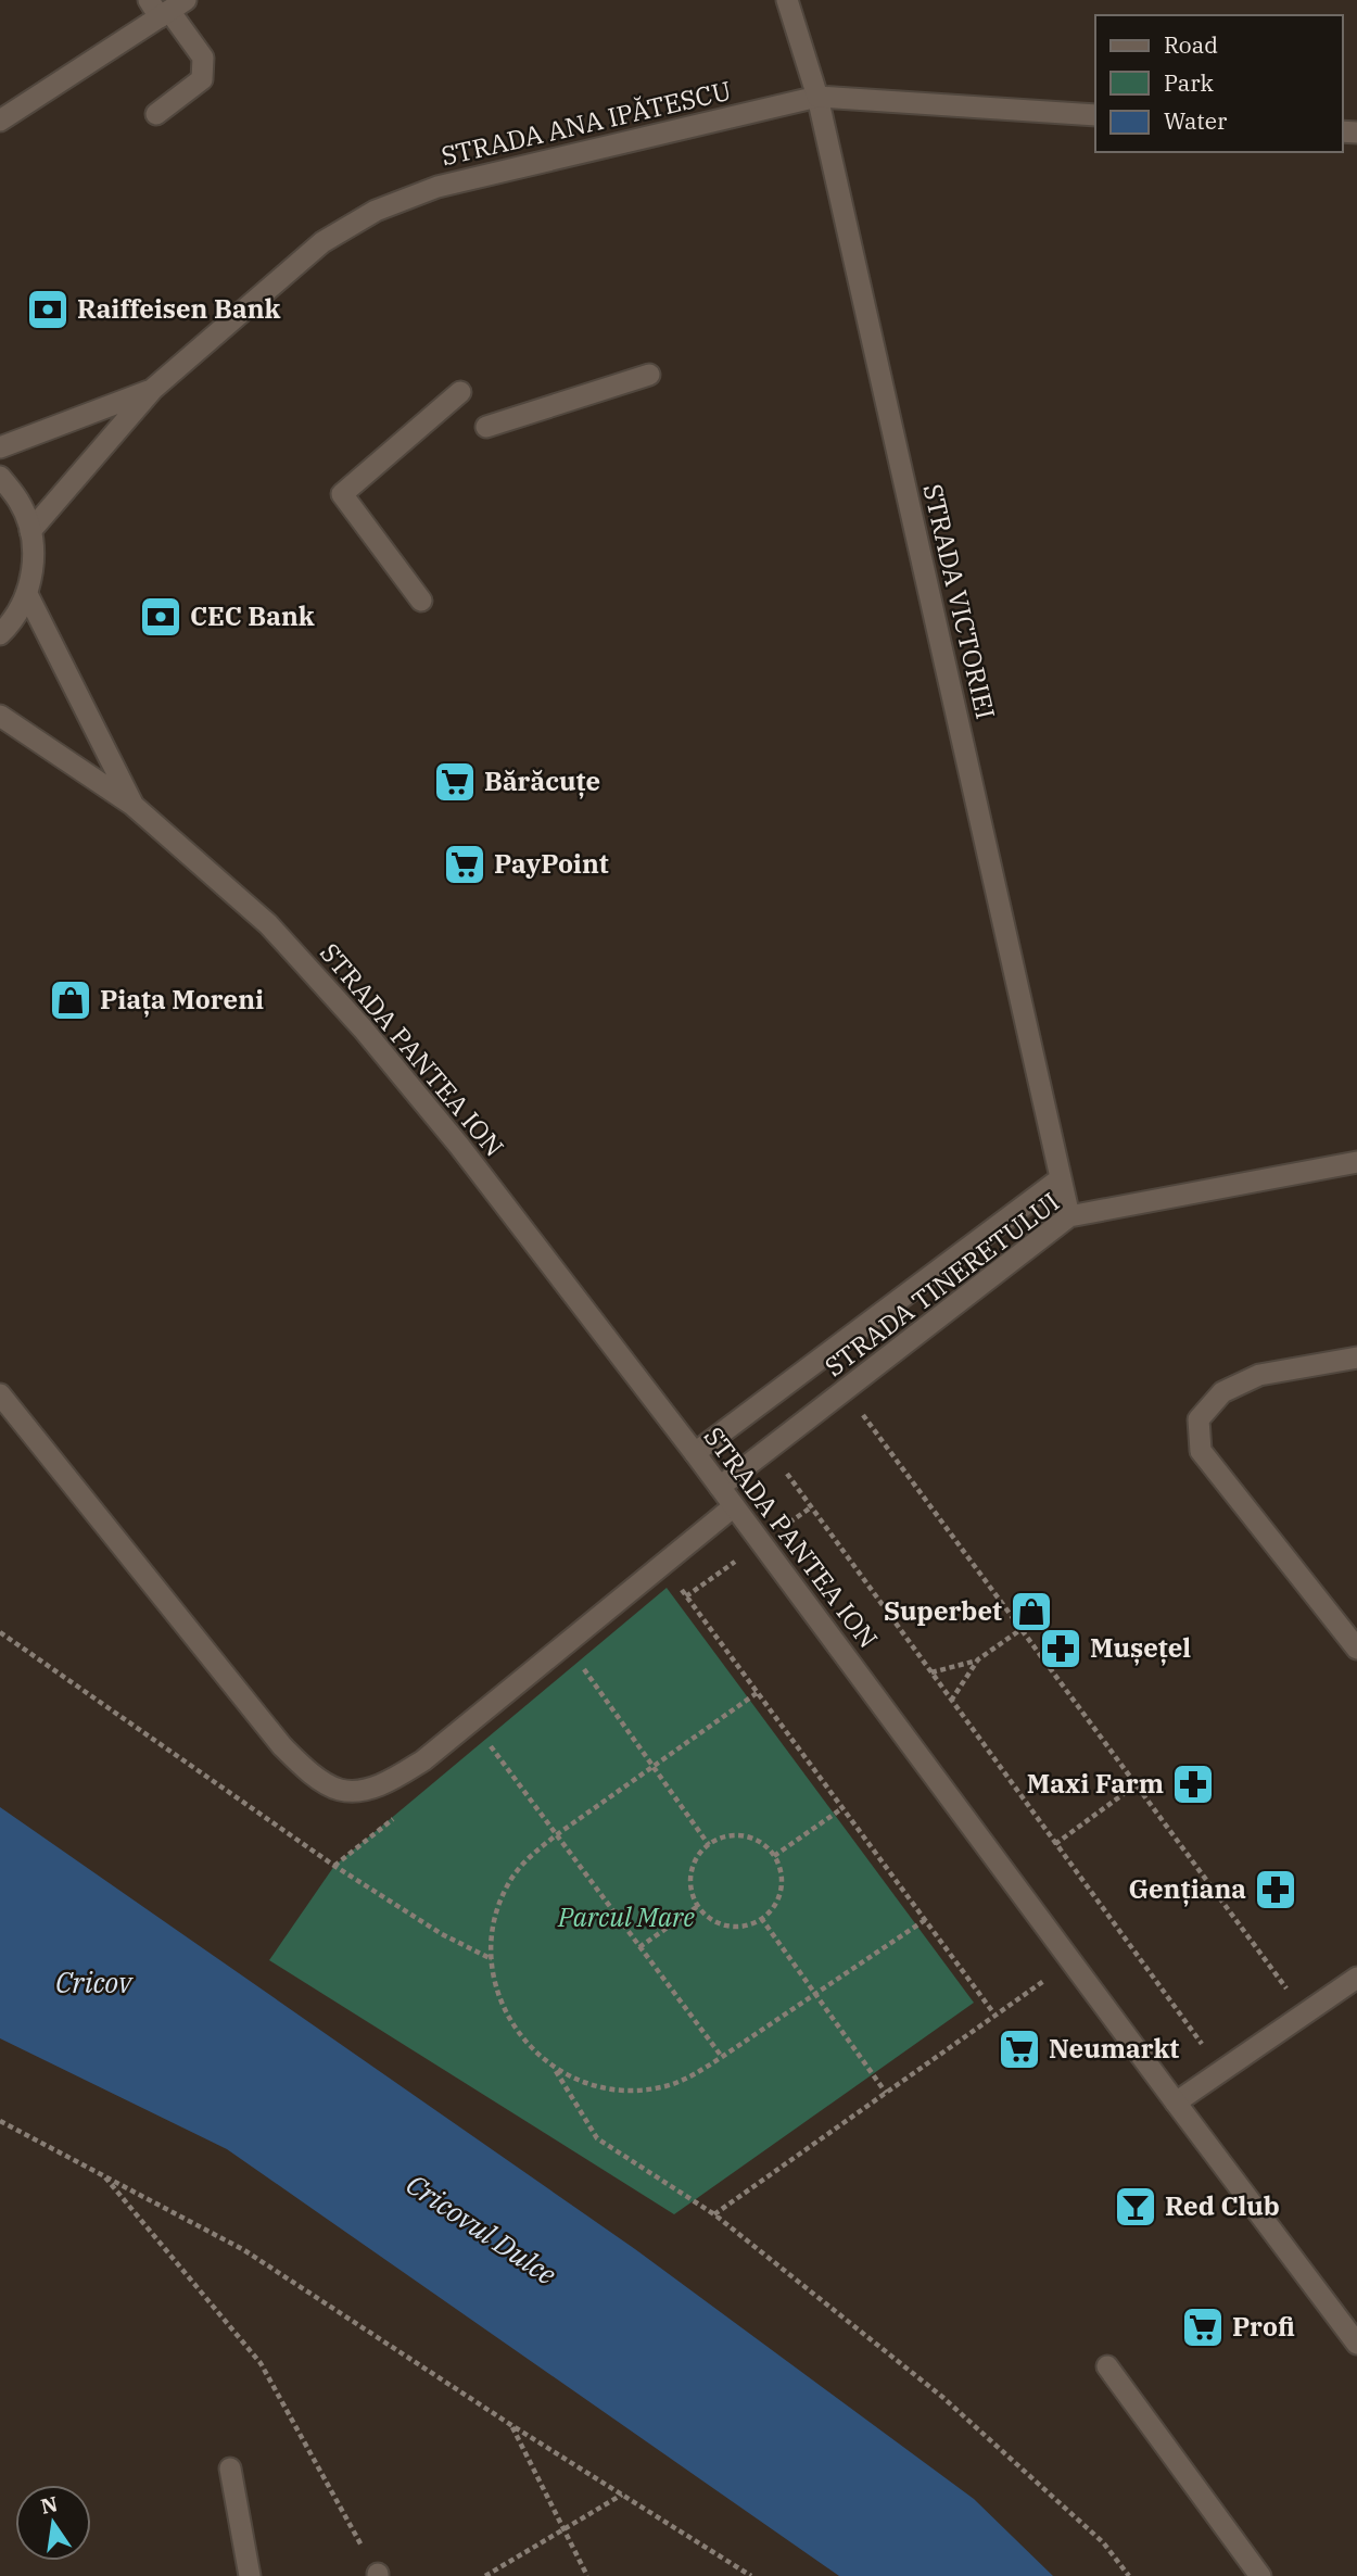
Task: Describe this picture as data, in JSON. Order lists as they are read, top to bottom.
{
  "streets": {
    "street": [
      "STRADA ANA IPĂTESCU",
      "STRADA VICTORIEI",
      "STRADA PANTEA ION",
      "STRADA TINERETULUI"
    ]
  },
  "crossings": [
    ["STRADA ANA IPĂTESCU", "STRADA VICTORIEI"],
    ["STRADA VICTORIEI", "STRADA TINERETULUI"],
    ["STRADA PANTEA ION", "STRADA TINERETULUI"]
  ],
  "water": ["Cricov", "Cricovul Dulce"],
  "parks": ["Parcul Mare"],
  "places": {
    "bank": ["Raiffeisen Bank", "CEC Bank"],
    "supermarket": [
      "Bărăcuțe",
      "PayPoint",
      "Neumarkt",
      "Profi"
    ],
    "shop": ["Piața Moreni", "Superbet"],
    "pharmacy": ["Mușețel", "Maxi Farm", "Gențiana"],
    "bar": ["Red Club"]
  },
  "legend": ["Road", "Park", "Water"],
  "north": "top"
}
